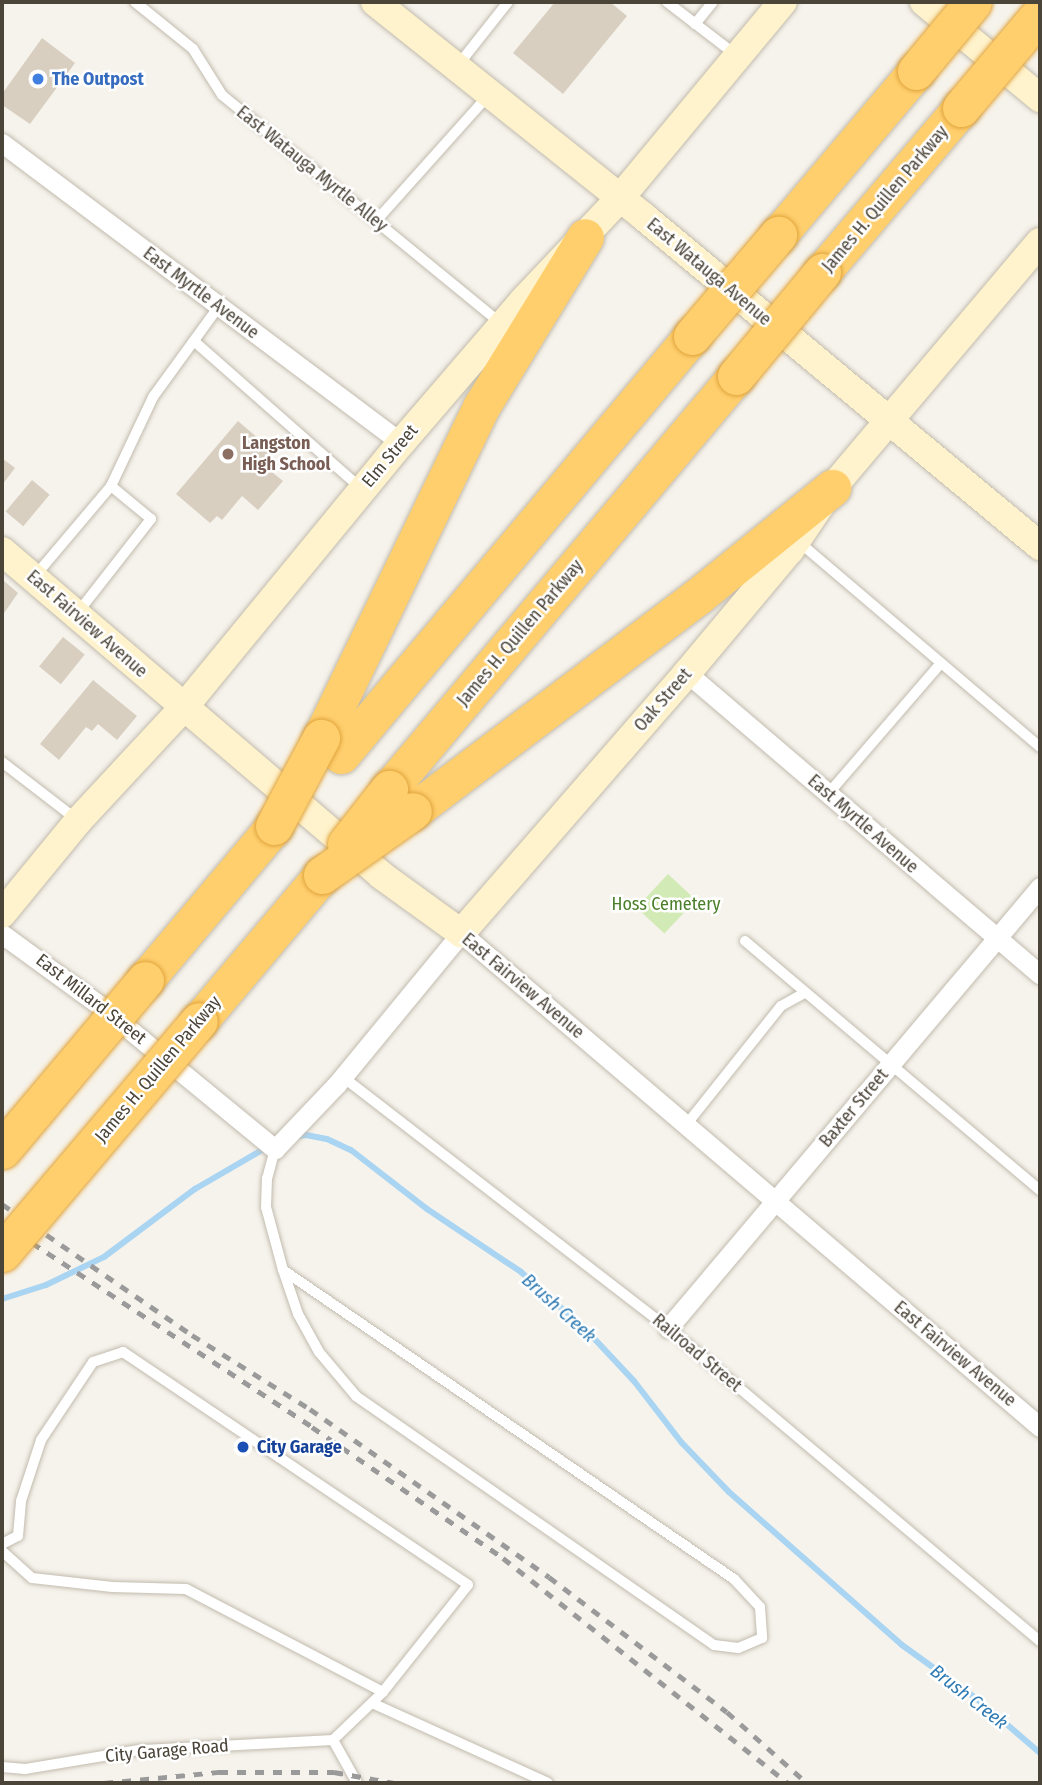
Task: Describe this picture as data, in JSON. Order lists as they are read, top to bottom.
{
  "streets": {
    "highway": ["James H. Quillen Parkway"],
    "street": [
      "East Watauga Avenue",
      "East Myrtle Avenue",
      "Elm Street",
      "East Fairview Avenue",
      "Oak Street",
      "East Millard Street",
      "Baxter Street"
    ],
    "lane": ["East Watauga Myrtle Alley", "Railroad Street", "City Garage Road"]
  },
  "crossings": [
    ["East Watauga Myrtle Alley", "Elm Street"],
    ["East Watauga Avenue", "Elm Street"],
    ["East Watauga Avenue", "Oak Street"],
    ["East Myrtle Avenue", "Elm Street"],
    ["East Myrtle Avenue", "Oak Street"],
    ["East Myrtle Avenue", "Baxter Street"],
    ["Elm Street", "East Fairview Avenue"],
    ["East Fairview Avenue", "Oak Street"],
    ["East Fairview Avenue", "Baxter Street"],
    ["Oak Street", "East Millard Street"],
    ["Oak Street", "Railroad Street"],
    ["Baxter Street", "Railroad Street"]
  ],
  "water": ["Brush Creek"],
  "parks": ["Hoss Cemetery"],
  "places": ["The Outpost", "Langston High School", "City Garage"]
}
